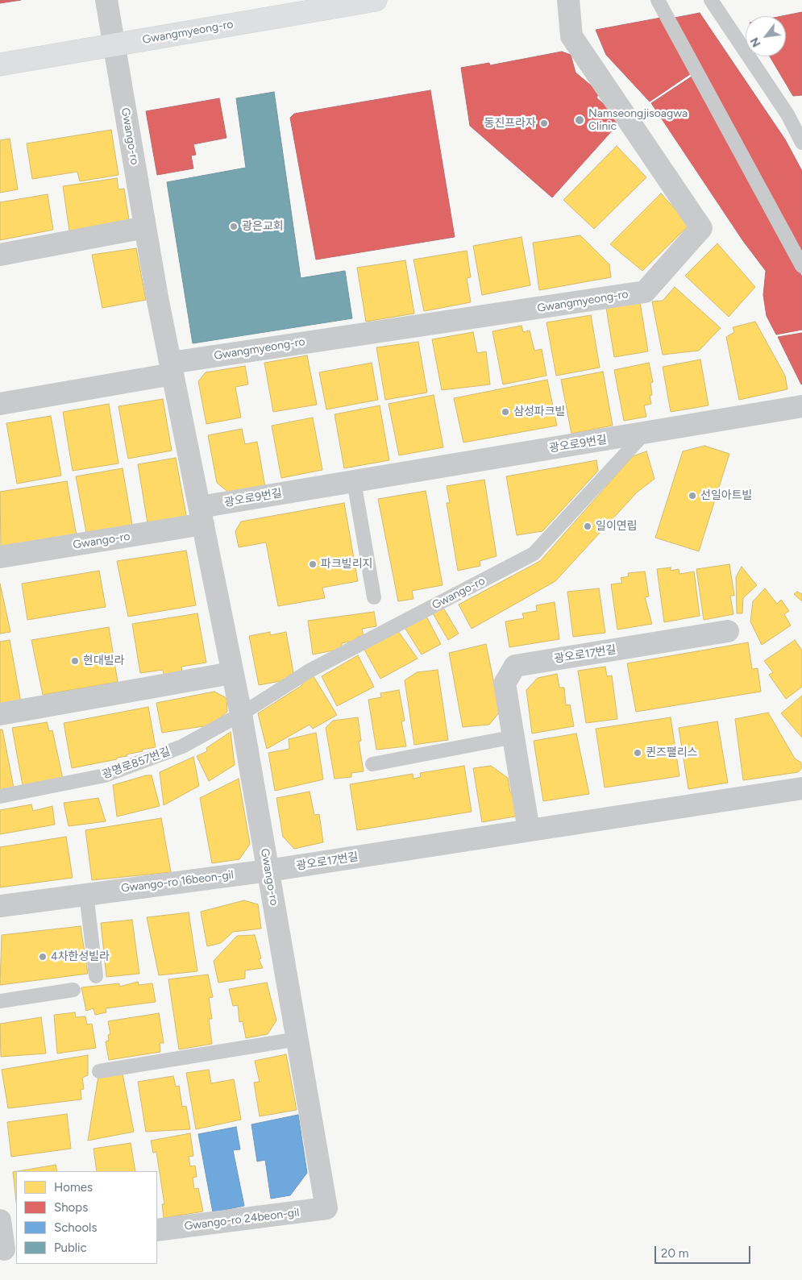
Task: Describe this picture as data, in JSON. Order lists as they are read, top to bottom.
{
  "streets": {
    "main road": ["Gwangmyeong-ro"],
    "street": [
      "Gwango-ro",
      "광오로9번길",
      "광오로17번길",
      "Gwango-ro 16beon-gil",
      "Gwango-ro 24beon-gil"
    ],
    "lane": ["광명로857번길"]
  },
  "crossings": [
    ["Gwangmyeong-ro", "Gwango-ro"],
    ["Gwango-ro", "광오로9번길"],
    ["Gwango-ro", "광오로17번길"],
    ["Gwango-ro", "광명로857번길"],
    ["Gwango-ro", "Gwango-ro 16beon-gil"],
    ["Gwango-ro", "Gwango-ro 24beon-gil"],
    ["광오로17번길", "Gwango-ro 16beon-gil"]
  ],
  "places": [
    "Namseongjisoagwa Clinic",
    "동진프라자",
    "광은교회",
    "삼성파크빌",
    "선일아트빌",
    "일이연립",
    "파크빌리지",
    "현대빌라",
    "퀸즈팰리스",
    "4차한성빌라"
  ],
  "legend": [
    "Homes",
    "Shops",
    "Schools",
    "Public"
  ],
  "scale_bar": "20 m",
  "north": "bottom left"
}
